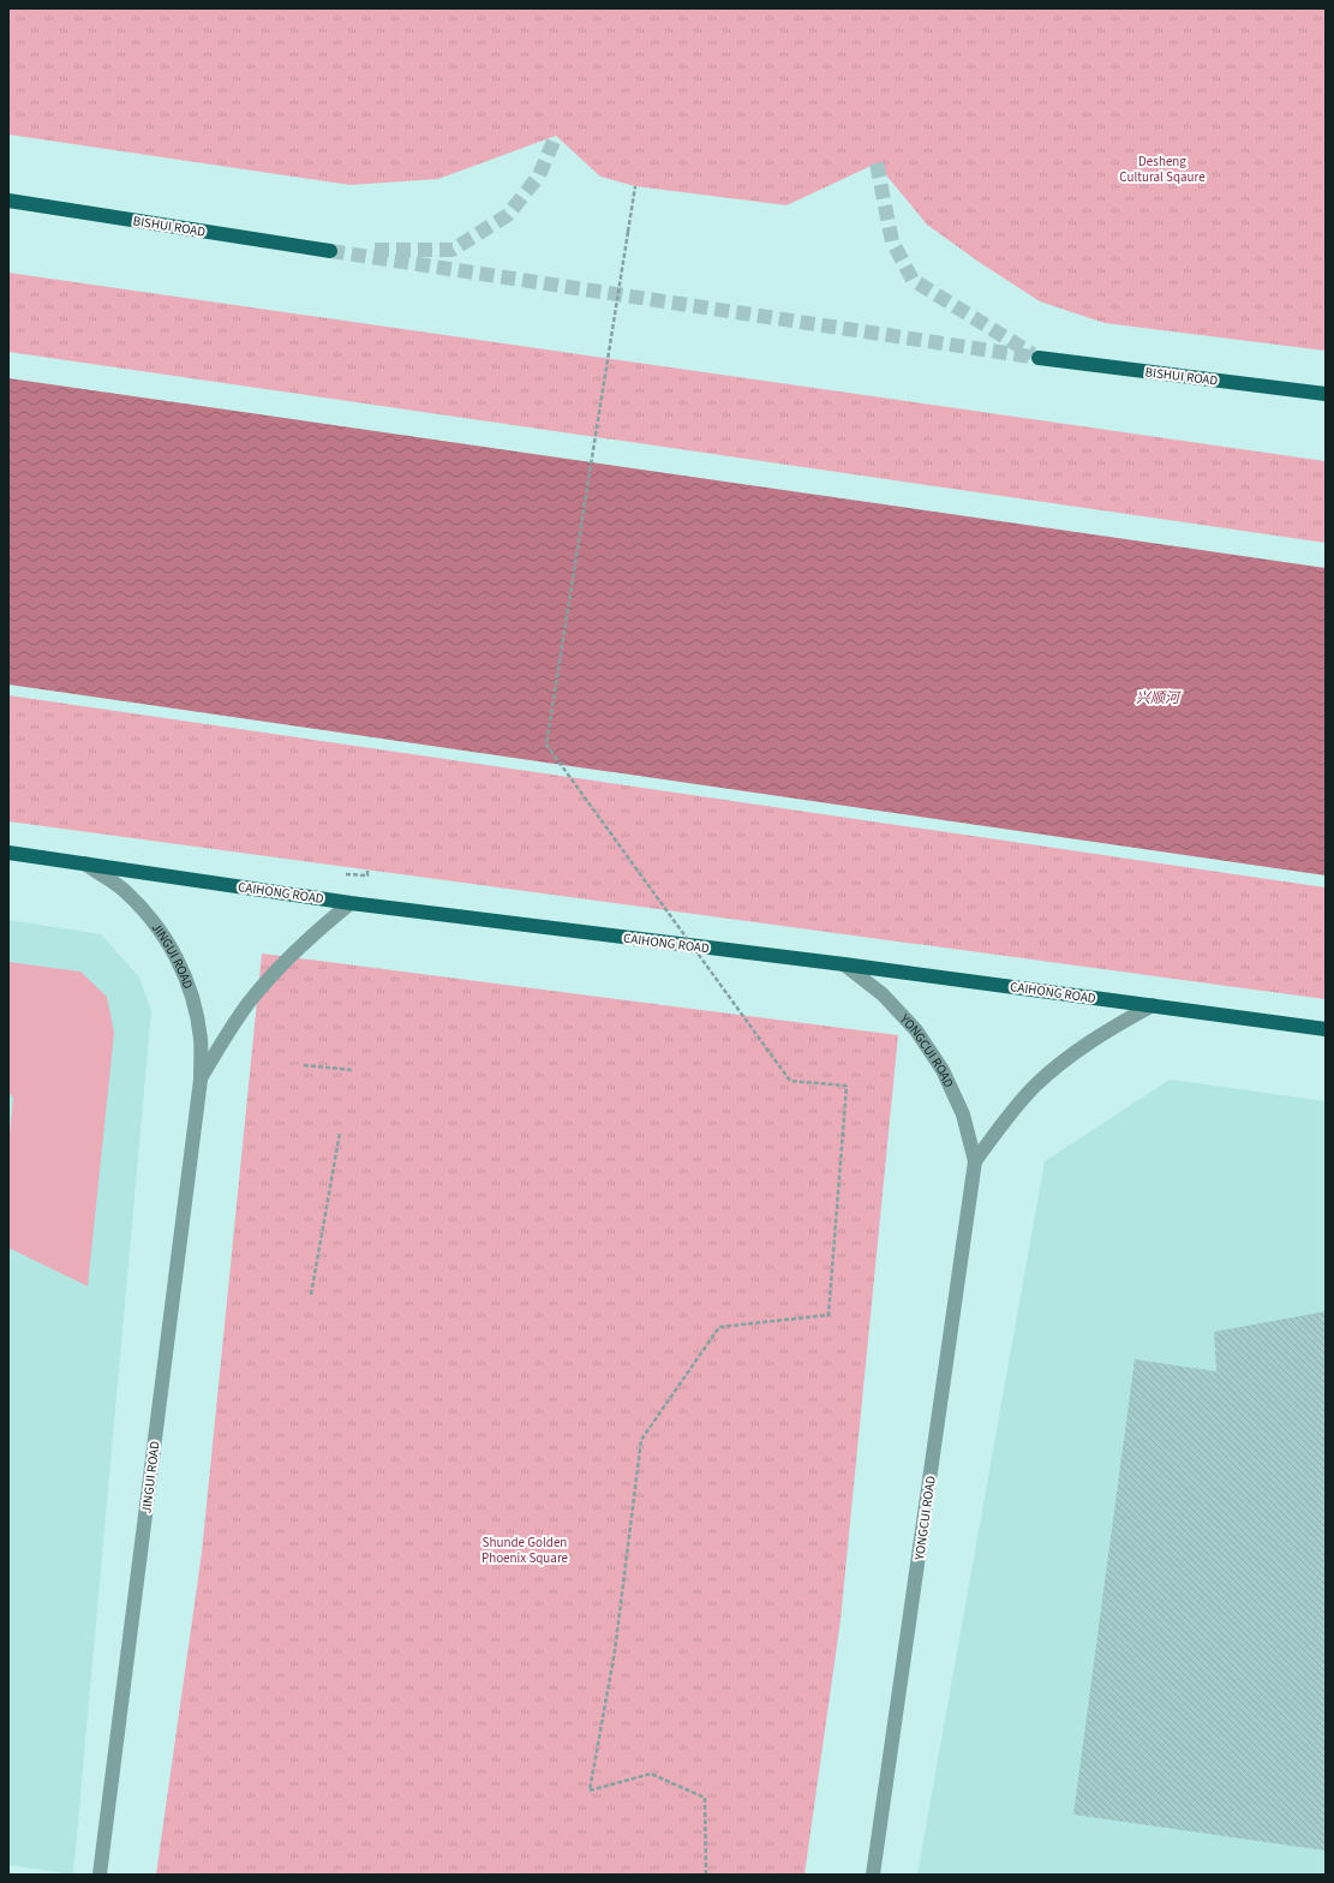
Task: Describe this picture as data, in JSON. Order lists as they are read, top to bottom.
{
  "streets": {
    "main road": ["BISHUI ROAD", "CAIHONG ROAD"],
    "street": ["JINGUI ROAD", "YONGCUI ROAD"]
  },
  "crossings": [
    ["CAIHONG ROAD", "JINGUI ROAD"],
    ["CAIHONG ROAD", "YONGCUI ROAD"]
  ],
  "water": ["兴顺河"],
  "parks": ["Desheng Cultural Sqaure", "Shunde Golden Phoenix Square"]
}
